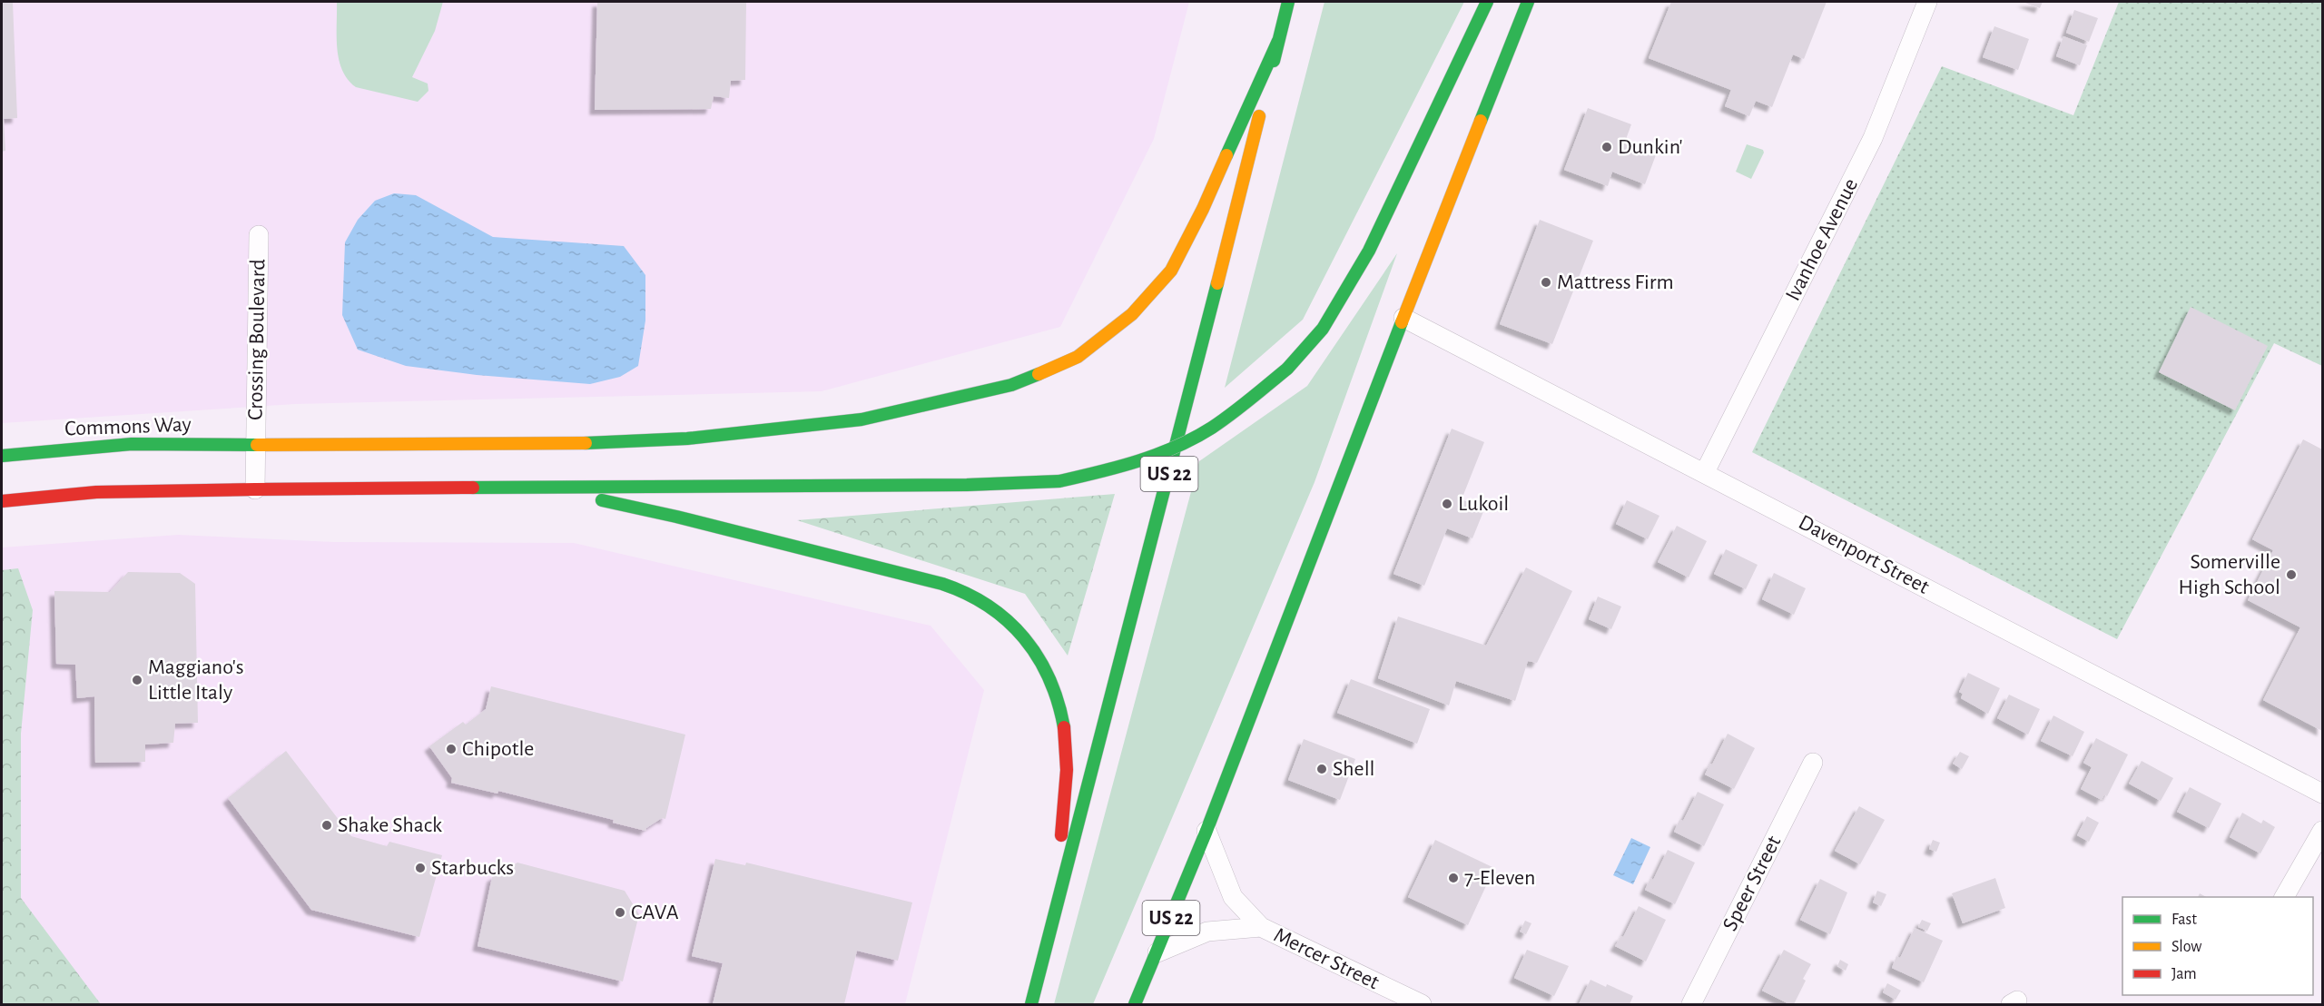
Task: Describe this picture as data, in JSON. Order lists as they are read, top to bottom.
{
  "streets": {
    "main road": ["Commons Way", "US 22"],
    "street": [
      "Ivanhoe Avenue",
      "Crossing Boulevard",
      "Davenport Street",
      "Speer Street",
      "Mercer Street"
    ]
  },
  "crossings": [
    ["Ivanhoe Avenue", "Davenport Street"],
    ["Crossing Boulevard", "Commons Way"],
    ["Commons Way", "US 22"],
    ["US 22", "Davenport Street"],
    ["US 22", "Mercer Street"]
  ],
  "places": [
    "Dunkin'",
    "Mattress Firm",
    "Lukoil",
    "Somerville High School",
    "Maggiano's Little Italy",
    "Chipotle",
    "Shell",
    "Shake Shack",
    "Starbucks",
    "7-Eleven",
    "CAVA"
  ],
  "legend": ["Fast", "Slow", "Jam"]
}
